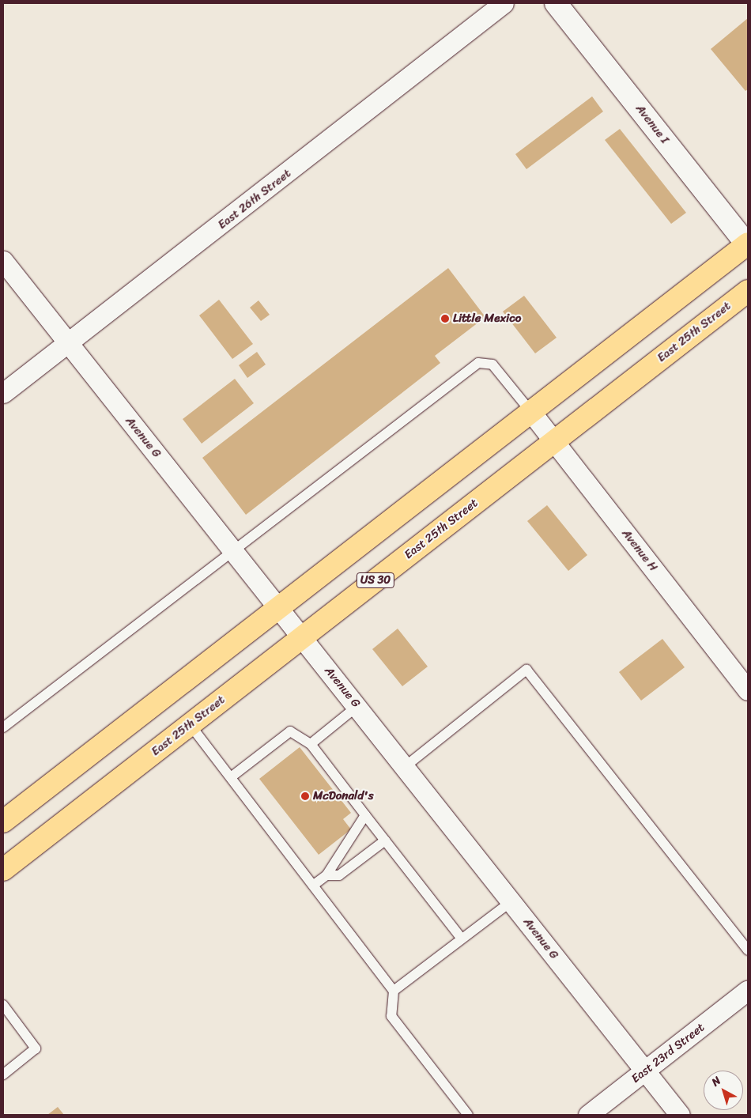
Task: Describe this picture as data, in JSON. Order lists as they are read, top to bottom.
{
  "streets": {
    "main road": ["East 25th Street", "US 30"],
    "street": [
      "Avenue I",
      "East 26th Street",
      "Avenue G",
      "Avenue H",
      "East 23rd Street"
    ]
  },
  "crossings": [
    ["East 26th Street", "Avenue G"],
    ["East 25th Street", "Avenue G"],
    ["East 25th Street", "Avenue H"],
    ["Avenue G", "East 23rd Street"]
  ],
  "places": ["Little Mexico", "McDonald's"],
  "north": "top left"
}
